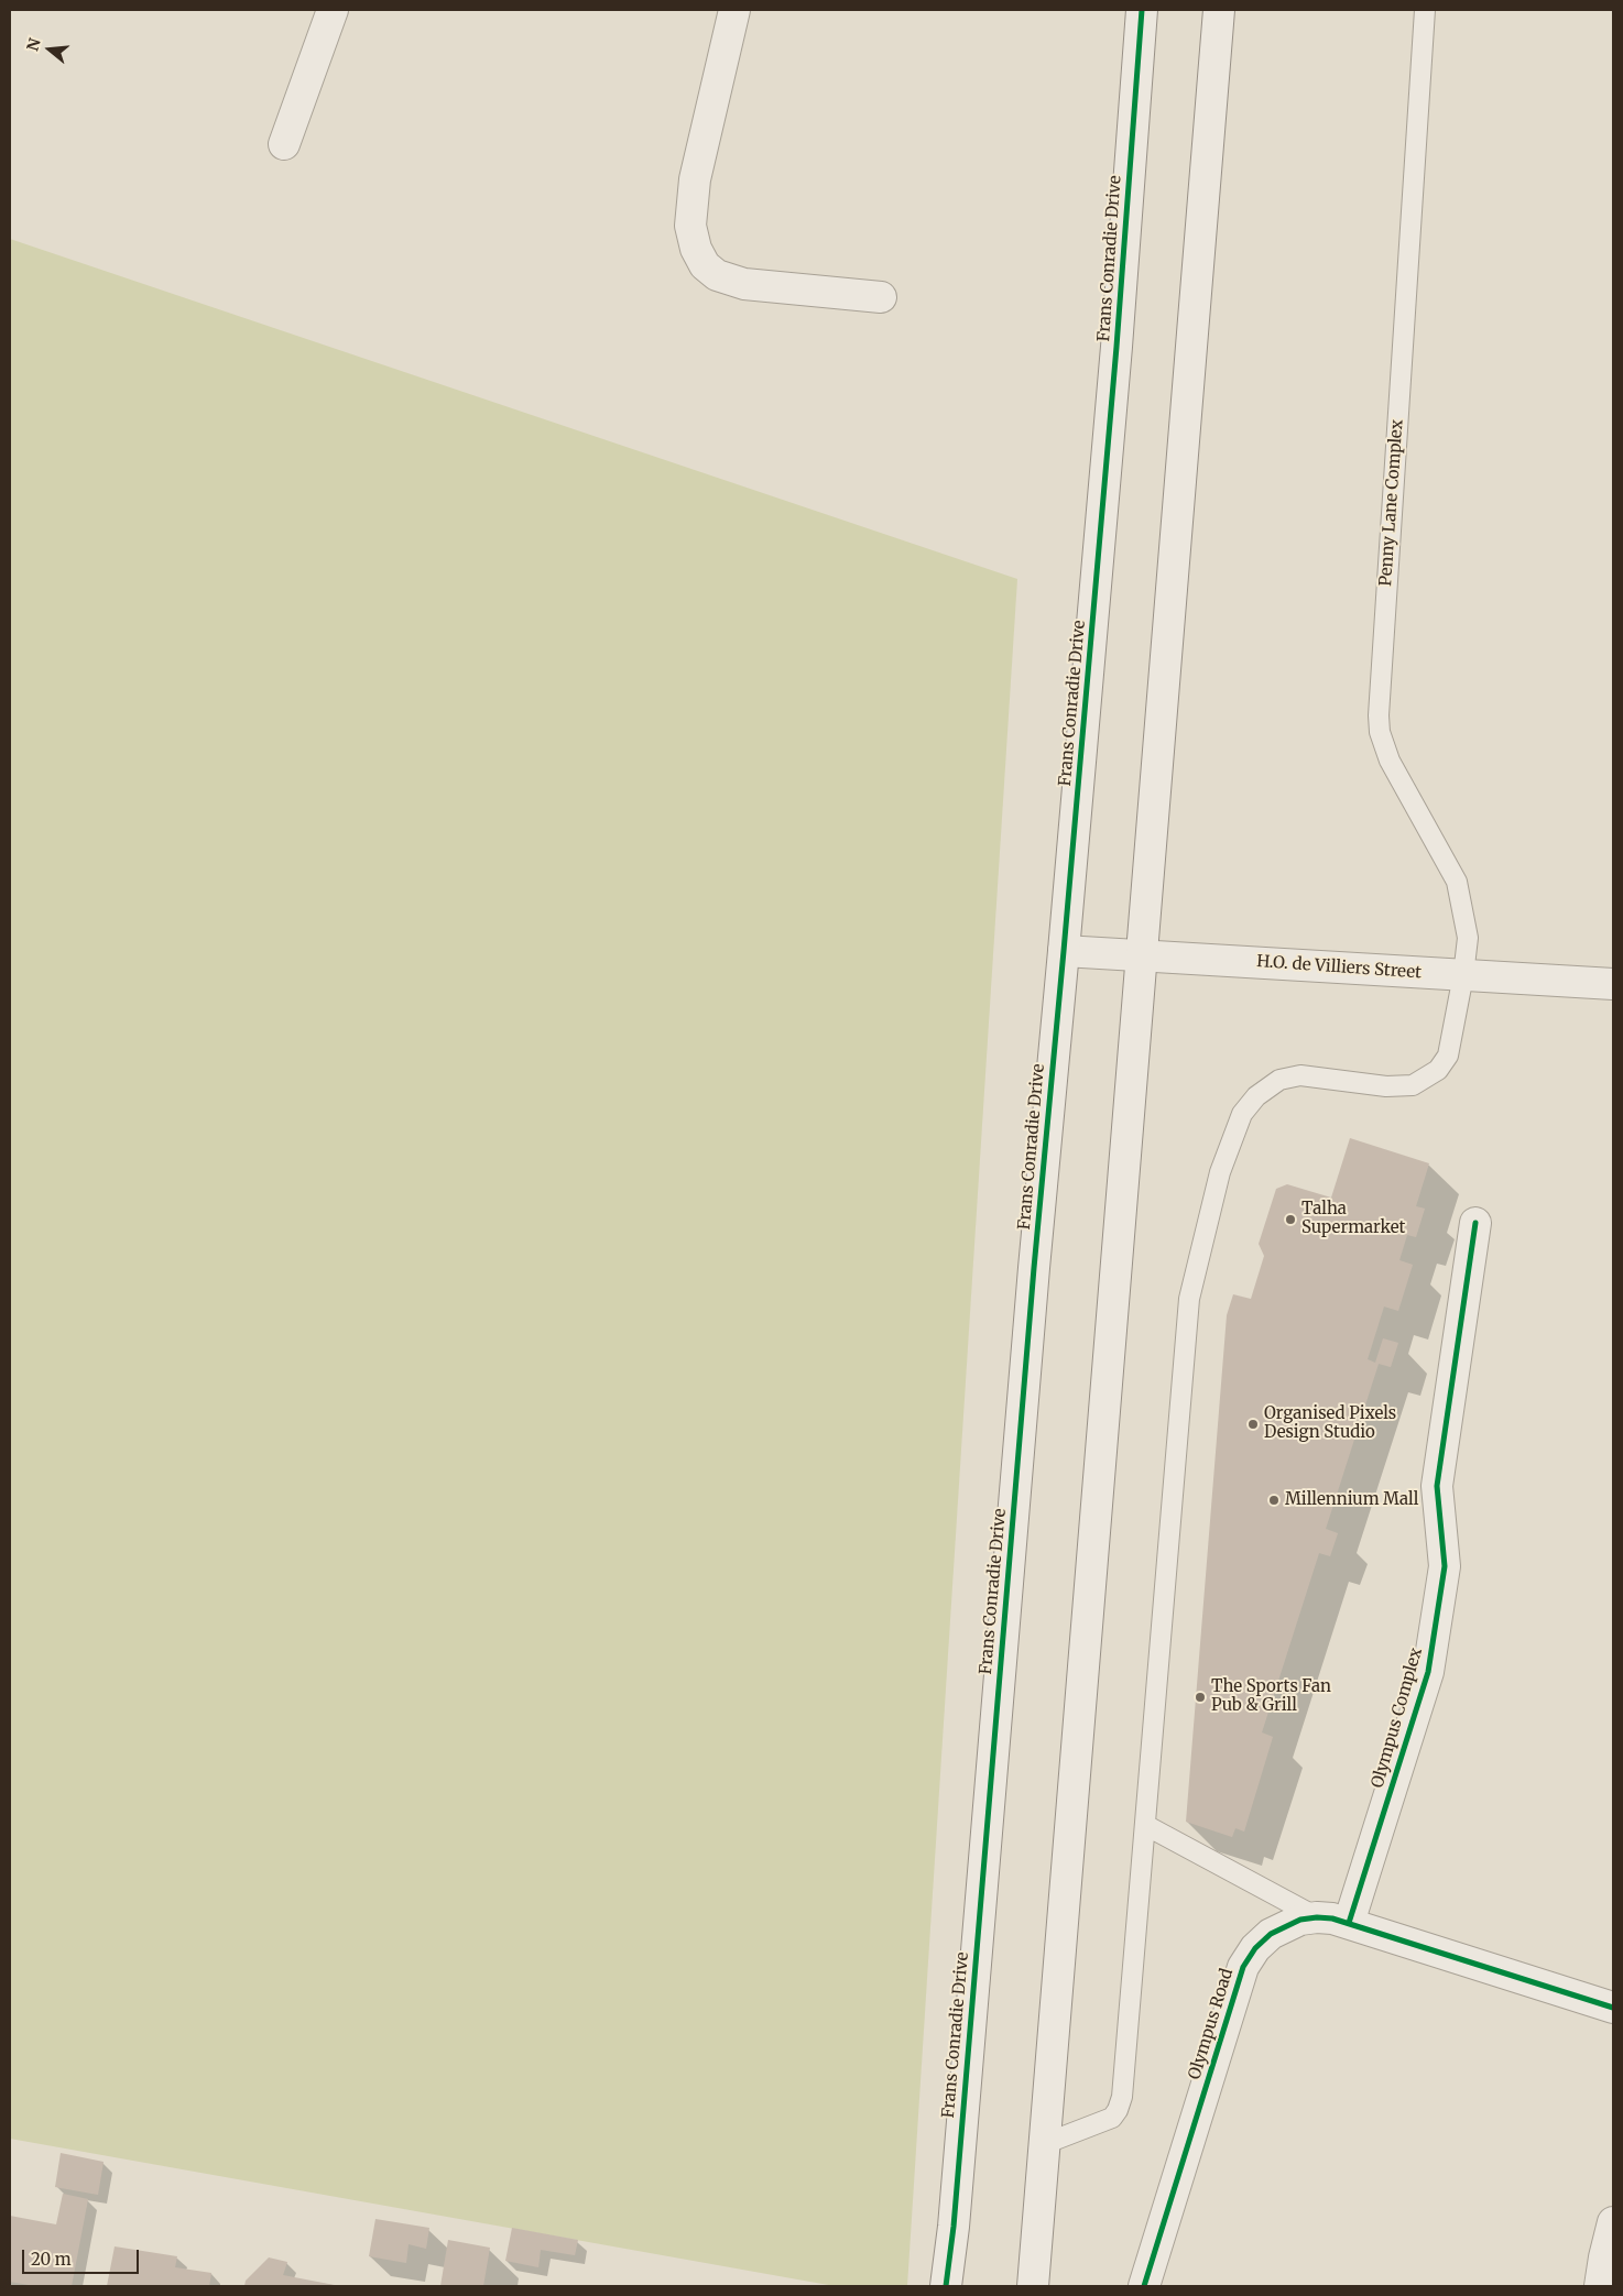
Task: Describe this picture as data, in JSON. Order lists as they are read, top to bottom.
{
  "streets": {
    "street": [
      "Frans Conradie Drive",
      "H.O. de Villiers Street",
      "Olympus Complex",
      "Olympus Road"
    ],
    "lane": ["Penny Lane Complex"]
  },
  "crossings": [
    ["Frans Conradie Drive", "H.O. de Villiers Street"],
    ["Penny Lane Complex", "H.O. de Villiers Street"],
    ["Olympus Complex", "Olympus Road"]
  ],
  "places": [
    "Talha Supermarket",
    "Organised Pixels Design Studio",
    "Millennium Mall",
    "The Sports Fan Pub & Grill"
  ],
  "scale_bar": "20 m",
  "north": "left"
}
